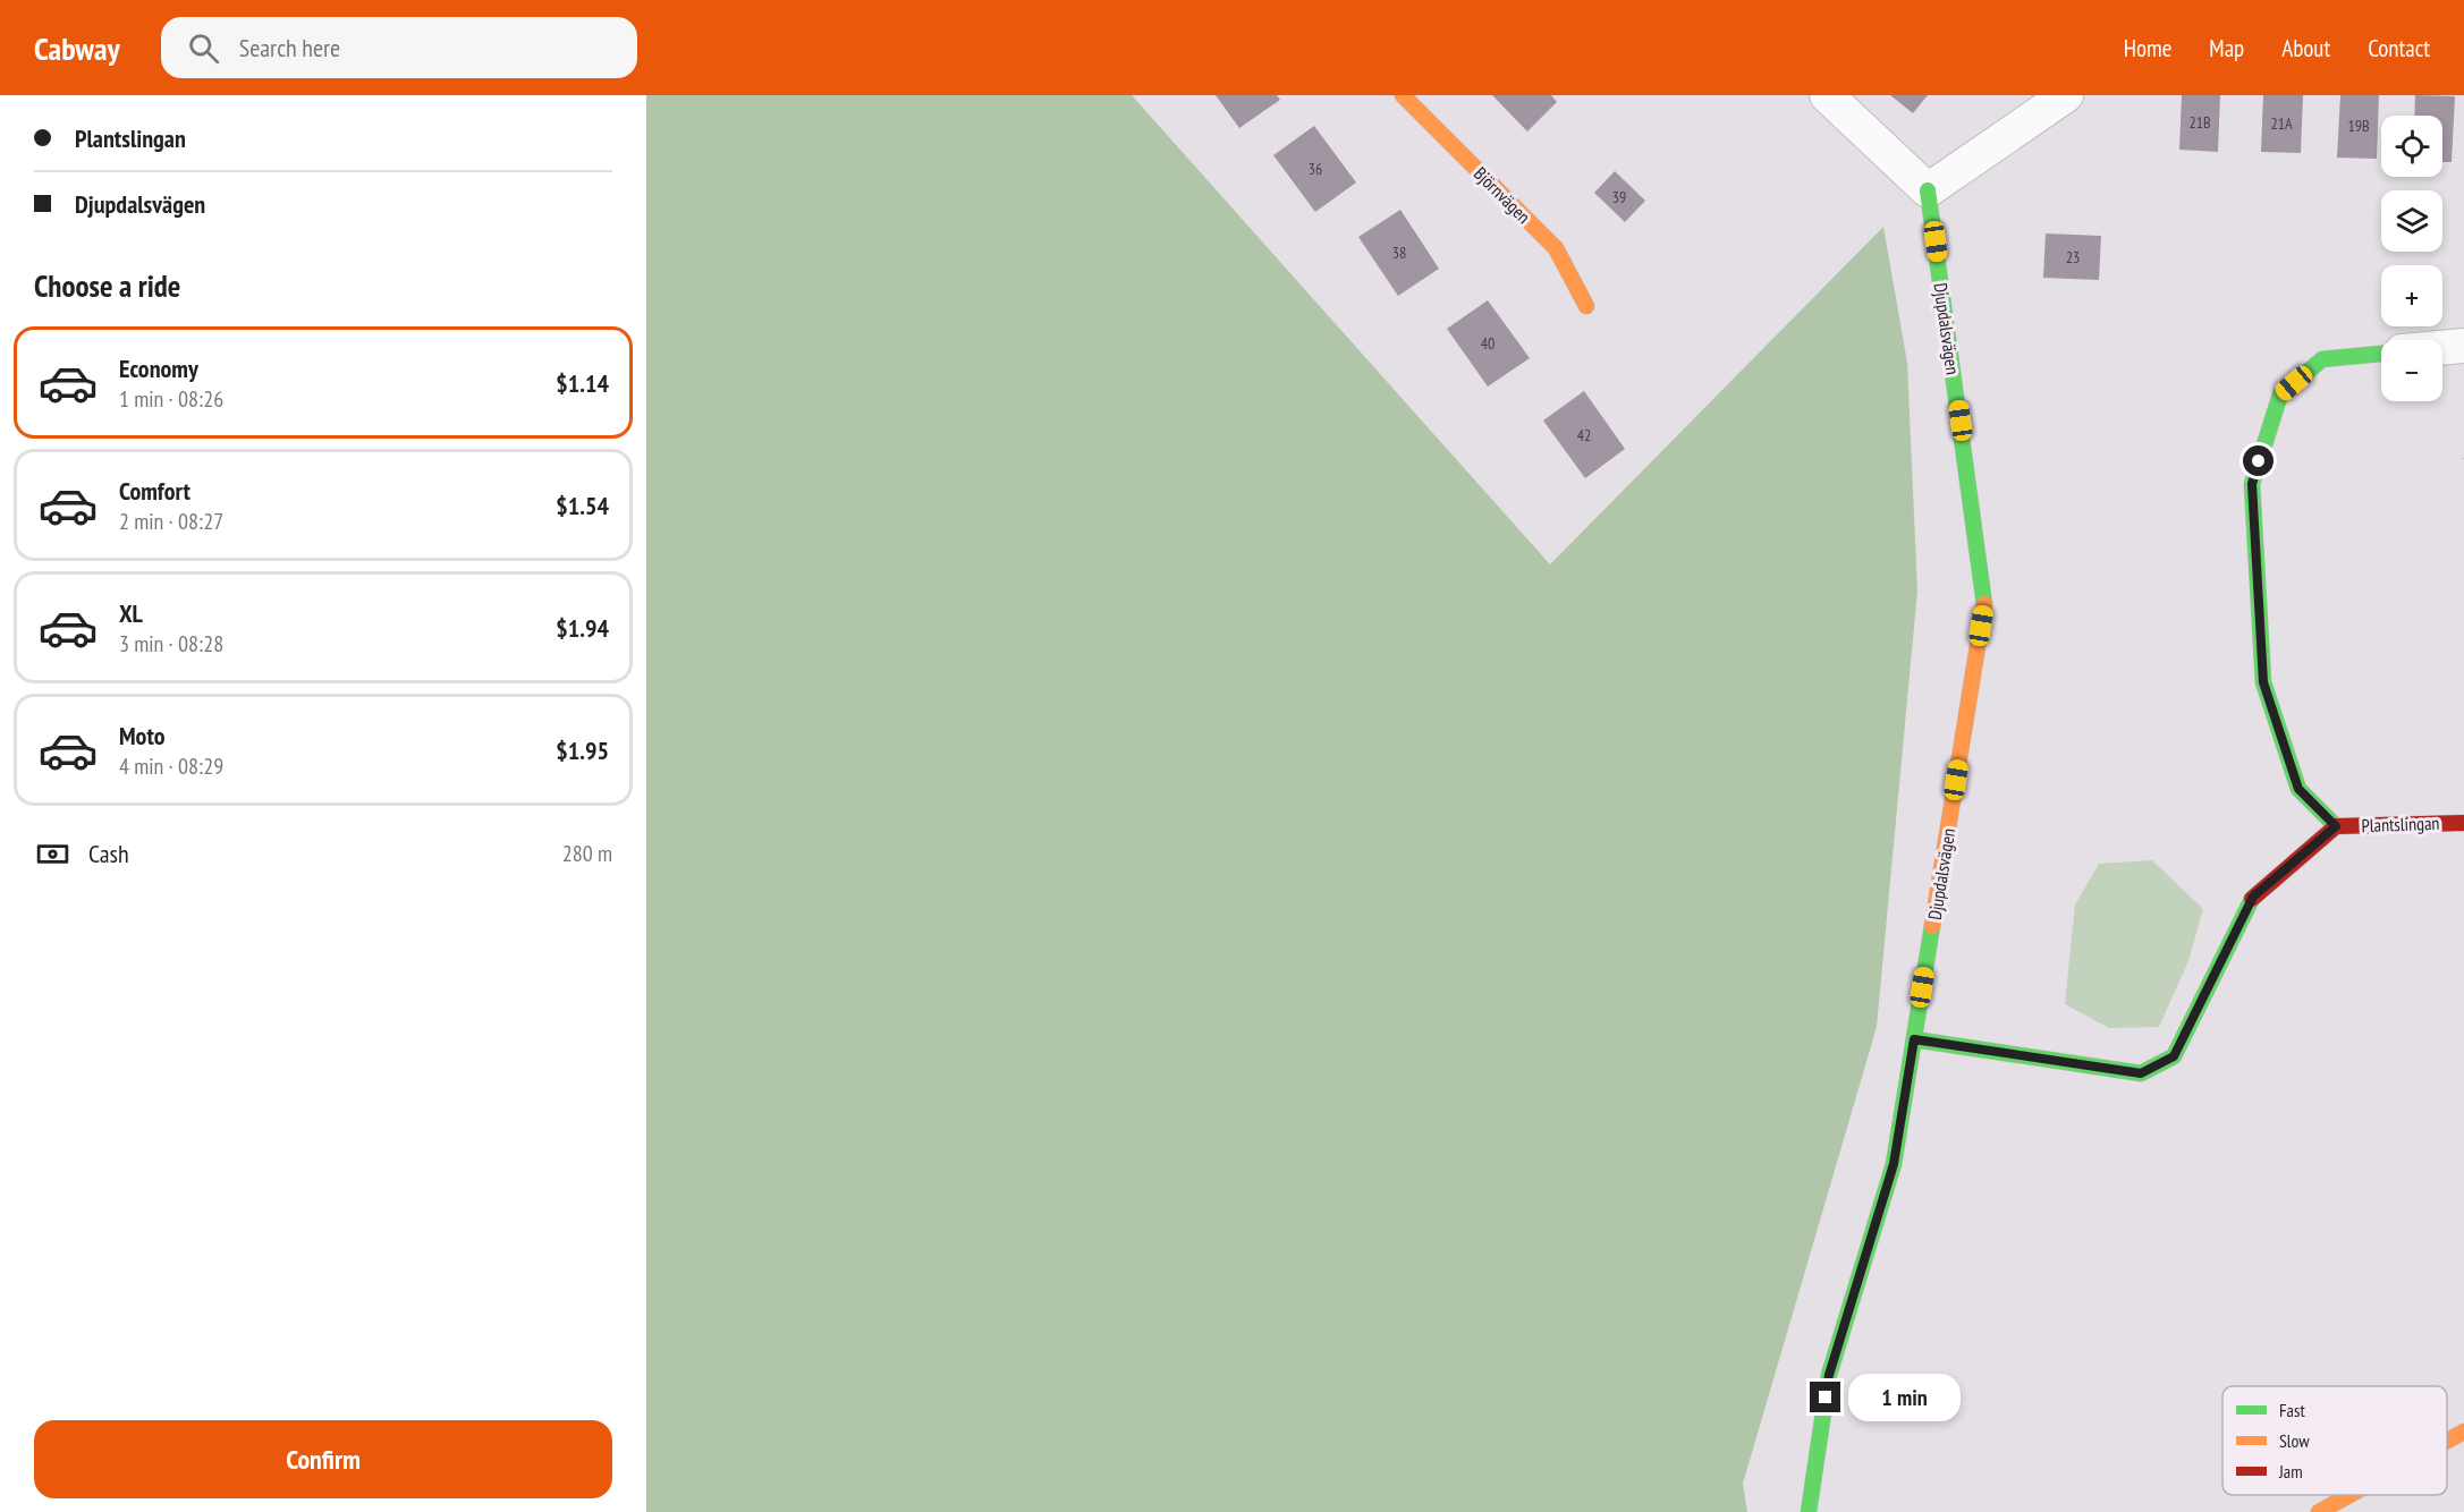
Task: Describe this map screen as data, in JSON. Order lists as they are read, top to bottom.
{
  "streets": {
    "main road": ["Björnvägen", "Djupdalsvägen", "Plantslingan"]
  },
  "crossings": [
    ["Djupdalsvägen", "Plantslingan"]
  ],
  "house_numbers": [
    "21B",
    "21A",
    "19B",
    "36",
    "39",
    "38",
    "23",
    "40",
    "42"
  ],
  "legend": ["Fast", "Slow", "Jam"],
  "page": {
    "header": "Cabway",
    "search": "Search here",
    "nav": [
      "Home",
      "Map",
      "About",
      "Contact"
    ],
    "banner": ["Plantslingan", "Djupdalsvägen"],
    "map_buttons": ["+", "−"],
    "heading": "Choose a ride",
    "list": [
      {
        "name": "Economy",
        "note": "1 min · 08:26",
        "value": "$1.14"
      },
      {
        "name": "Comfort",
        "note": "2 min · 08:27",
        "value": "$1.54"
      },
      {
        "name": "XL",
        "note": "3 min · 08:28",
        "value": "$1.94"
      },
      {
        "name": "Moto",
        "note": "4 min · 08:29",
        "value": "$1.95"
      }
    ],
    "pay": ["Cash", "280 m"],
    "bubble": "1 min",
    "buttons": "Confirm"
  }
}
